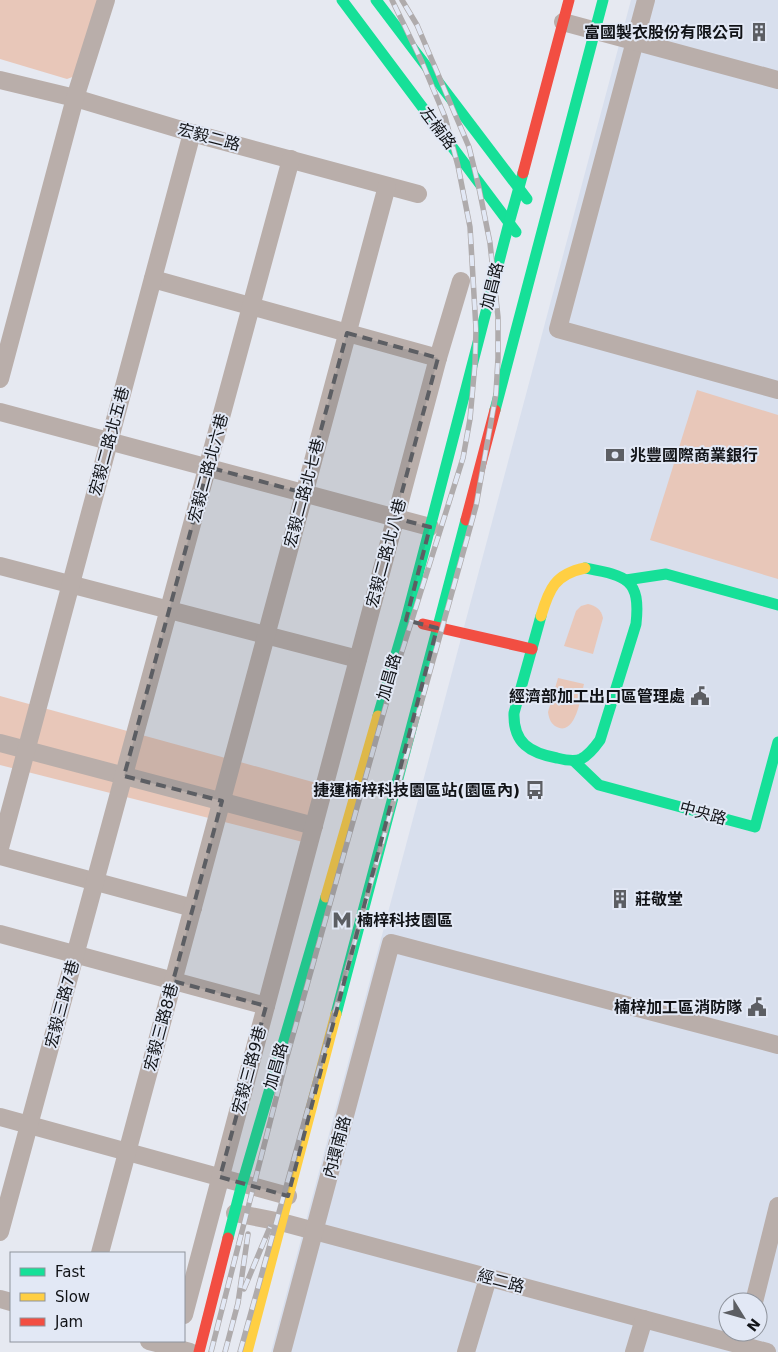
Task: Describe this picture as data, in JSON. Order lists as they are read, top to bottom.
{
  "streets": {
    "street": [
      "左楠路",
      "宏毅二路",
      "加昌路",
      "宏毅二路北五巷",
      "宏毅二路北六巷",
      "宏毅二路北七巷",
      "宏毅二路北八巷",
      "中央路",
      "宏毅三路7巷",
      "宏毅三路8巷",
      "宏毅三路9巷",
      "內環南路",
      "經二路"
    ]
  },
  "crossings": [
    ["左楠路", "加昌路"],
    ["宏毅二路", "宏毅二路北五巷"],
    ["宏毅二路", "宏毅二路北六巷"],
    ["宏毅二路", "宏毅二路北七巷"],
    ["加昌路", "經二路"],
    ["宏毅二路北六巷", "宏毅三路7巷"],
    ["宏毅二路北七巷", "宏毅三路8巷"],
    ["宏毅二路北八巷", "宏毅三路9巷"],
    ["內環南路", "經二路"]
  ],
  "places": {
    "building": ["富國製衣股份有限公司", "莊敬堂"],
    "bank": ["兆豐國際商業銀行"],
    "public building": ["經濟部加工出口區管理處", "楠梓加工區消防隊"],
    "bus stop": ["捷運楠梓科技園區站(園區內)"],
    "metro station": ["楠梓科技園區"]
  },
  "legend": ["Fast", "Slow", "Jam"],
  "north": "bottom right"
}
